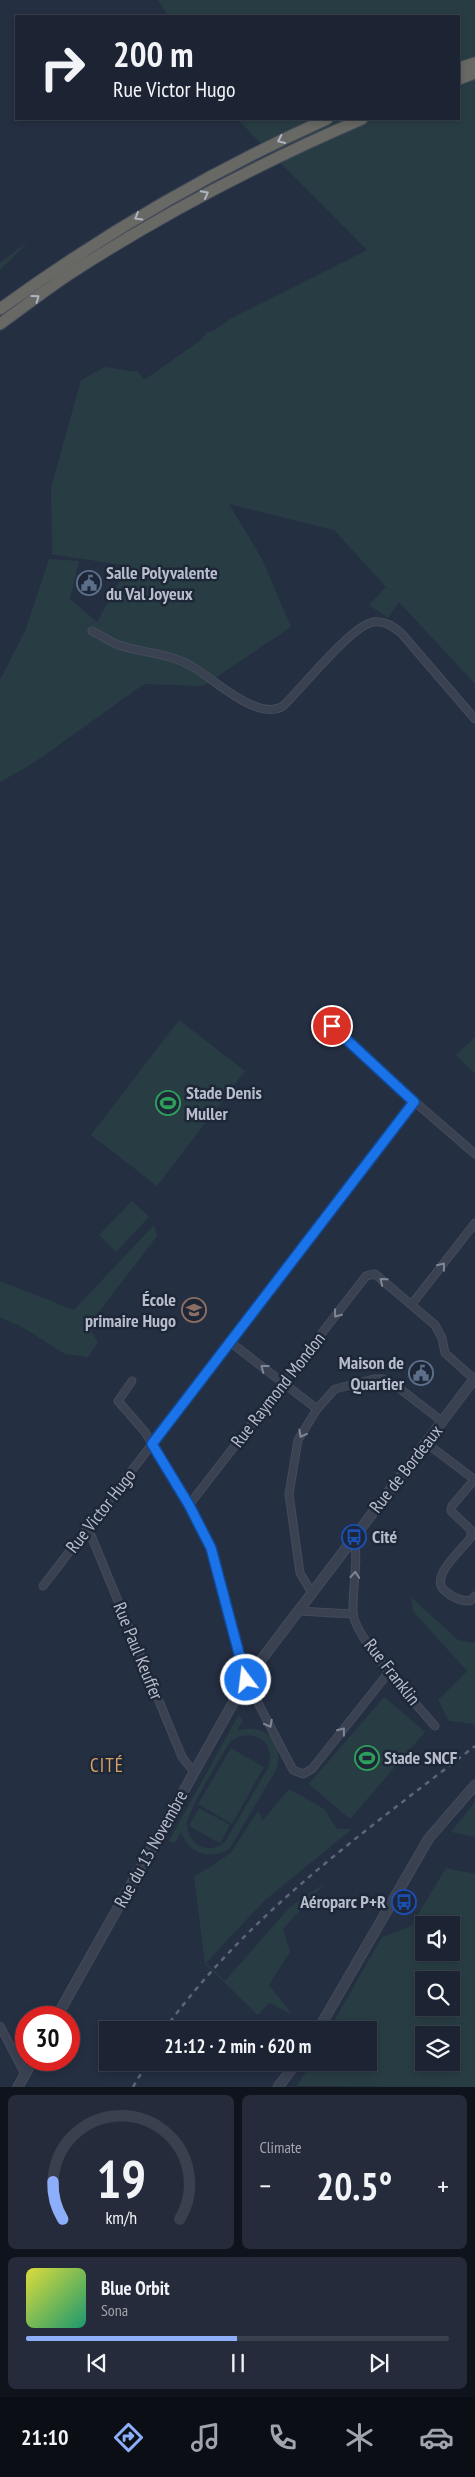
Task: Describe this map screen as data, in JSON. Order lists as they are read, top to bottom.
{
  "streets": {
    "street": [
      "Rue Raymond Mondon",
      "Rue de Bordeaux",
      "Rue Victor Hugo",
      "Rue Paul Keuffer",
      "Rue Franklin",
      "Rue du 13 Novembre"
    ]
  },
  "crossings": [
    ["Rue de Bordeaux", "Rue du 13 Novembre"],
    ["Rue Victor Hugo", "Rue Paul Keuffer"],
    ["Rue Paul Keuffer", "Rue du 13 Novembre"]
  ],
  "districts": ["CITÉ"],
  "places": {
    "public building": ["Salle Polyvalente du Val Joyeux", "Maison de Quartier"],
    "sports": ["Stade Denis Muller", "Stade SNCF"],
    "school or university": ["École primaire Hugo"],
    "bus stop": ["Cité", "Aéroparc P+R"]
  },
  "page": {
    "turn": ["200 m", "Rue Victor Hugo"],
    "limit": "30",
    "trip": "21:12 · 2 min · 620 m",
    "tile": "Climate",
    "heat": ["−", "20.5°", "+"],
    "song": ["Blue Orbit", "Sona"],
    "tabs": "21:10",
    "gauge": ["19", "km/h"]
  }
}
